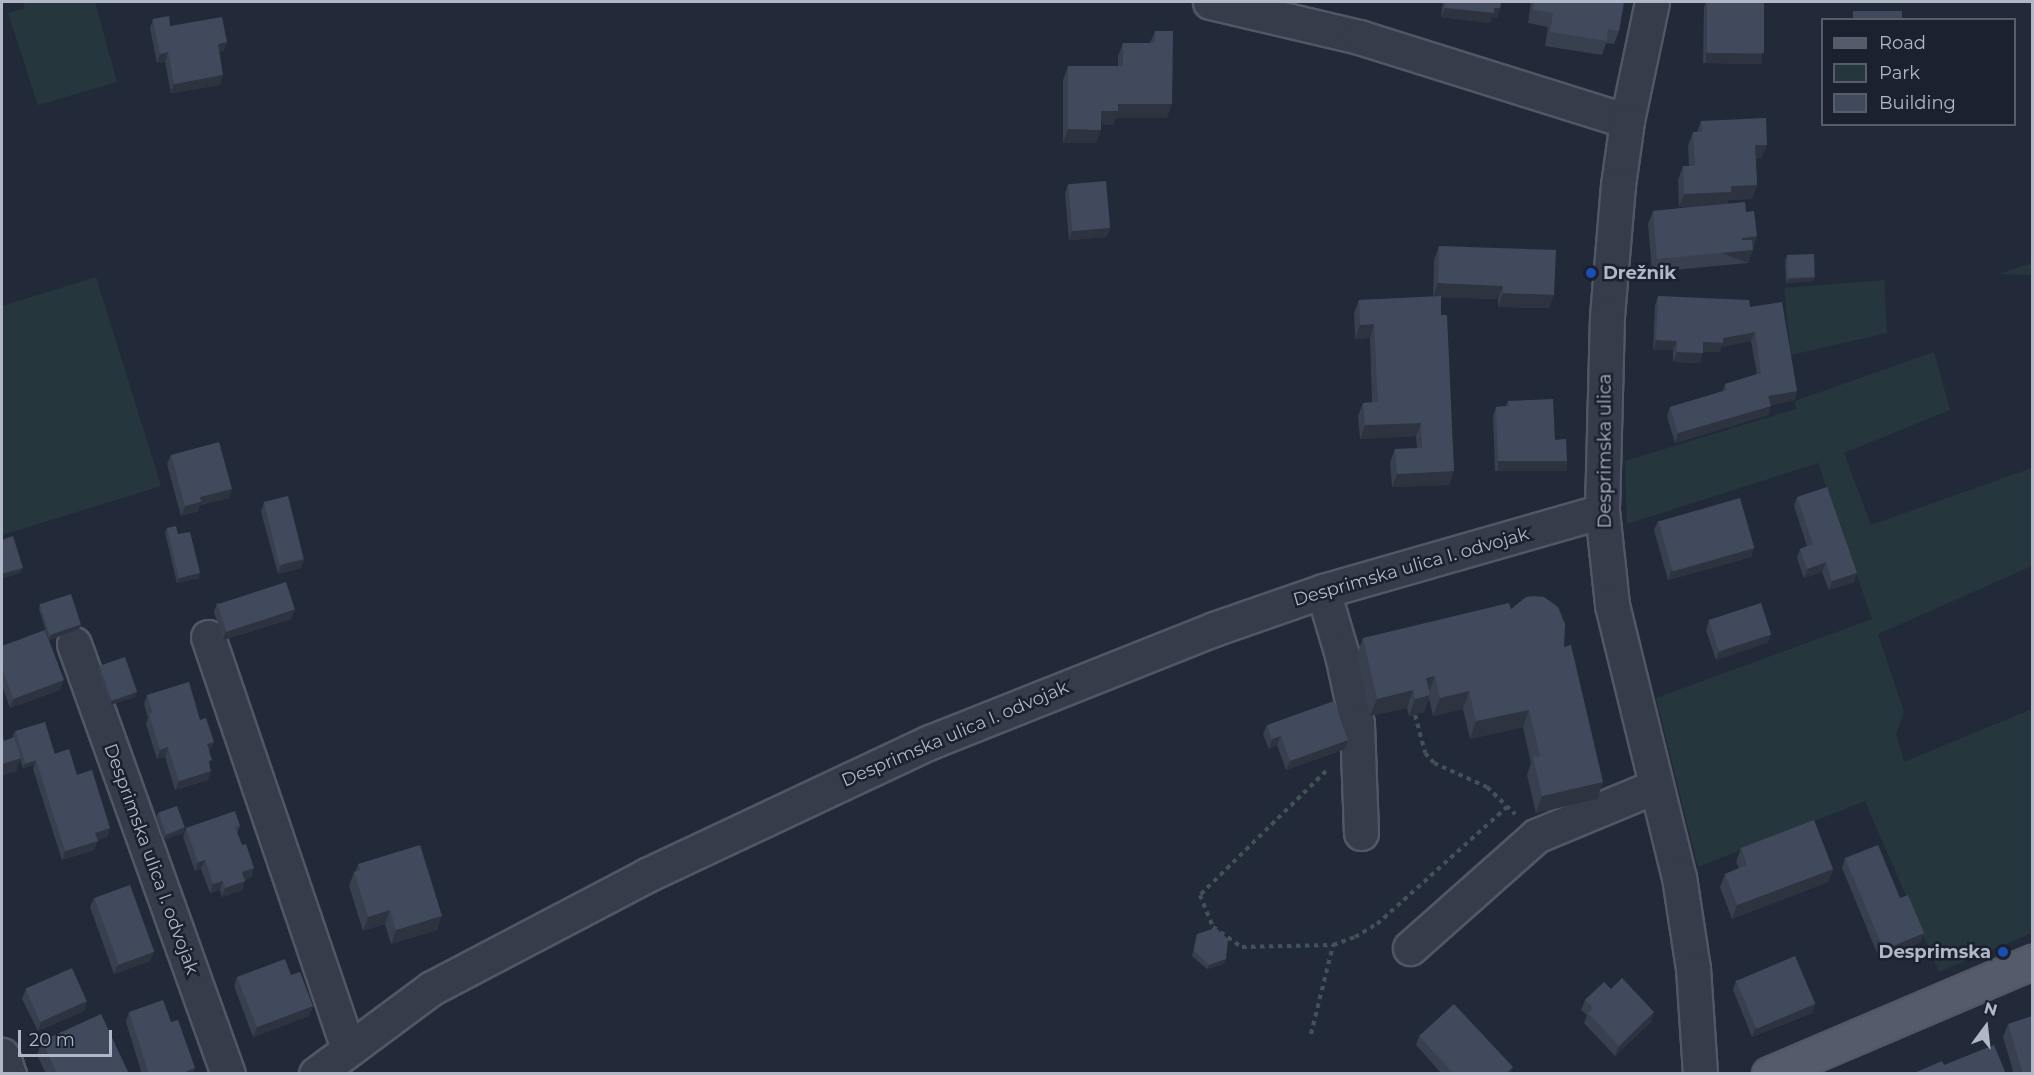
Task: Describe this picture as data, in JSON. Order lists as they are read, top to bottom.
{
  "streets": {
    "street": ["Desprimska ulica", "Desprimska ulica I. odvojak"]
  },
  "crossings": [
    ["Desprimska ulica", "Desprimska ulica I. odvojak"]
  ],
  "places": ["Drežnik", "Desprimska"],
  "legend": ["Road", "Park", "Building"],
  "scale_bar": "20 m",
  "north": "top"
}
